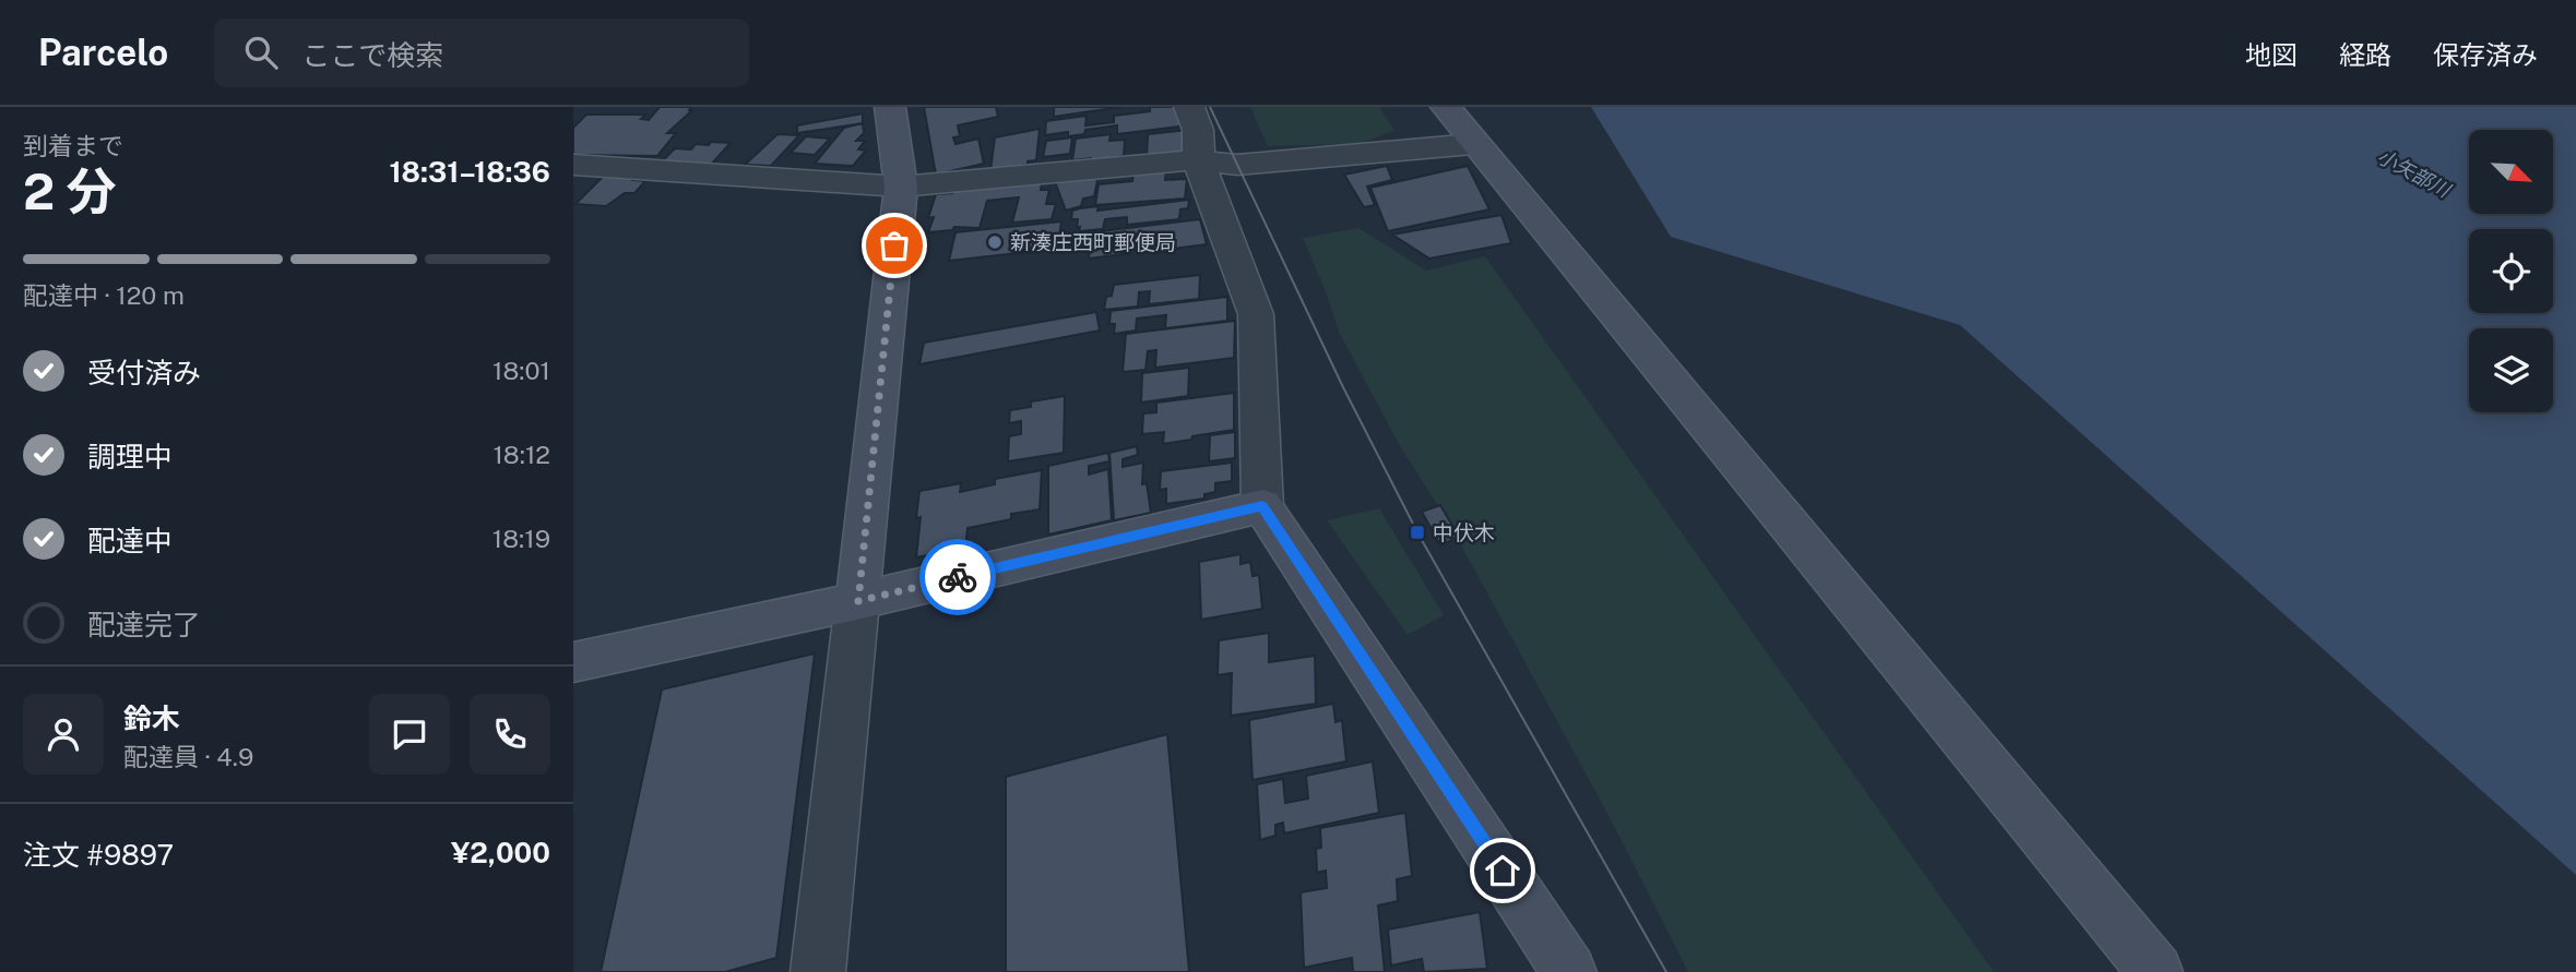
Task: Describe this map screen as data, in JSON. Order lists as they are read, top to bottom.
{
  "water": ["小矢部川"],
  "places": {
    "other": ["新湊庄西町郵便局"],
    "transit": ["中伏木"]
  },
  "north": "bottom right",
  "page": {
    "header": "Parcelo",
    "search": "ここで検索",
    "nav": ["地図", "経路", "保存済み"],
    "heading": ["2 分", "到着まで", "18:31–18:36"],
    "panel": [
      "鈴木",
      "配達員 · 4.9",
      "注文 #9897",
      "¥2,000"
    ],
    "bar": "配達中 · 120 m",
    "list": [
      ["受付済み", "18:01"],
      ["調理中", "18:12"],
      ["配達中", "18:19"],
      "配達完了"
    ]
  }
}
